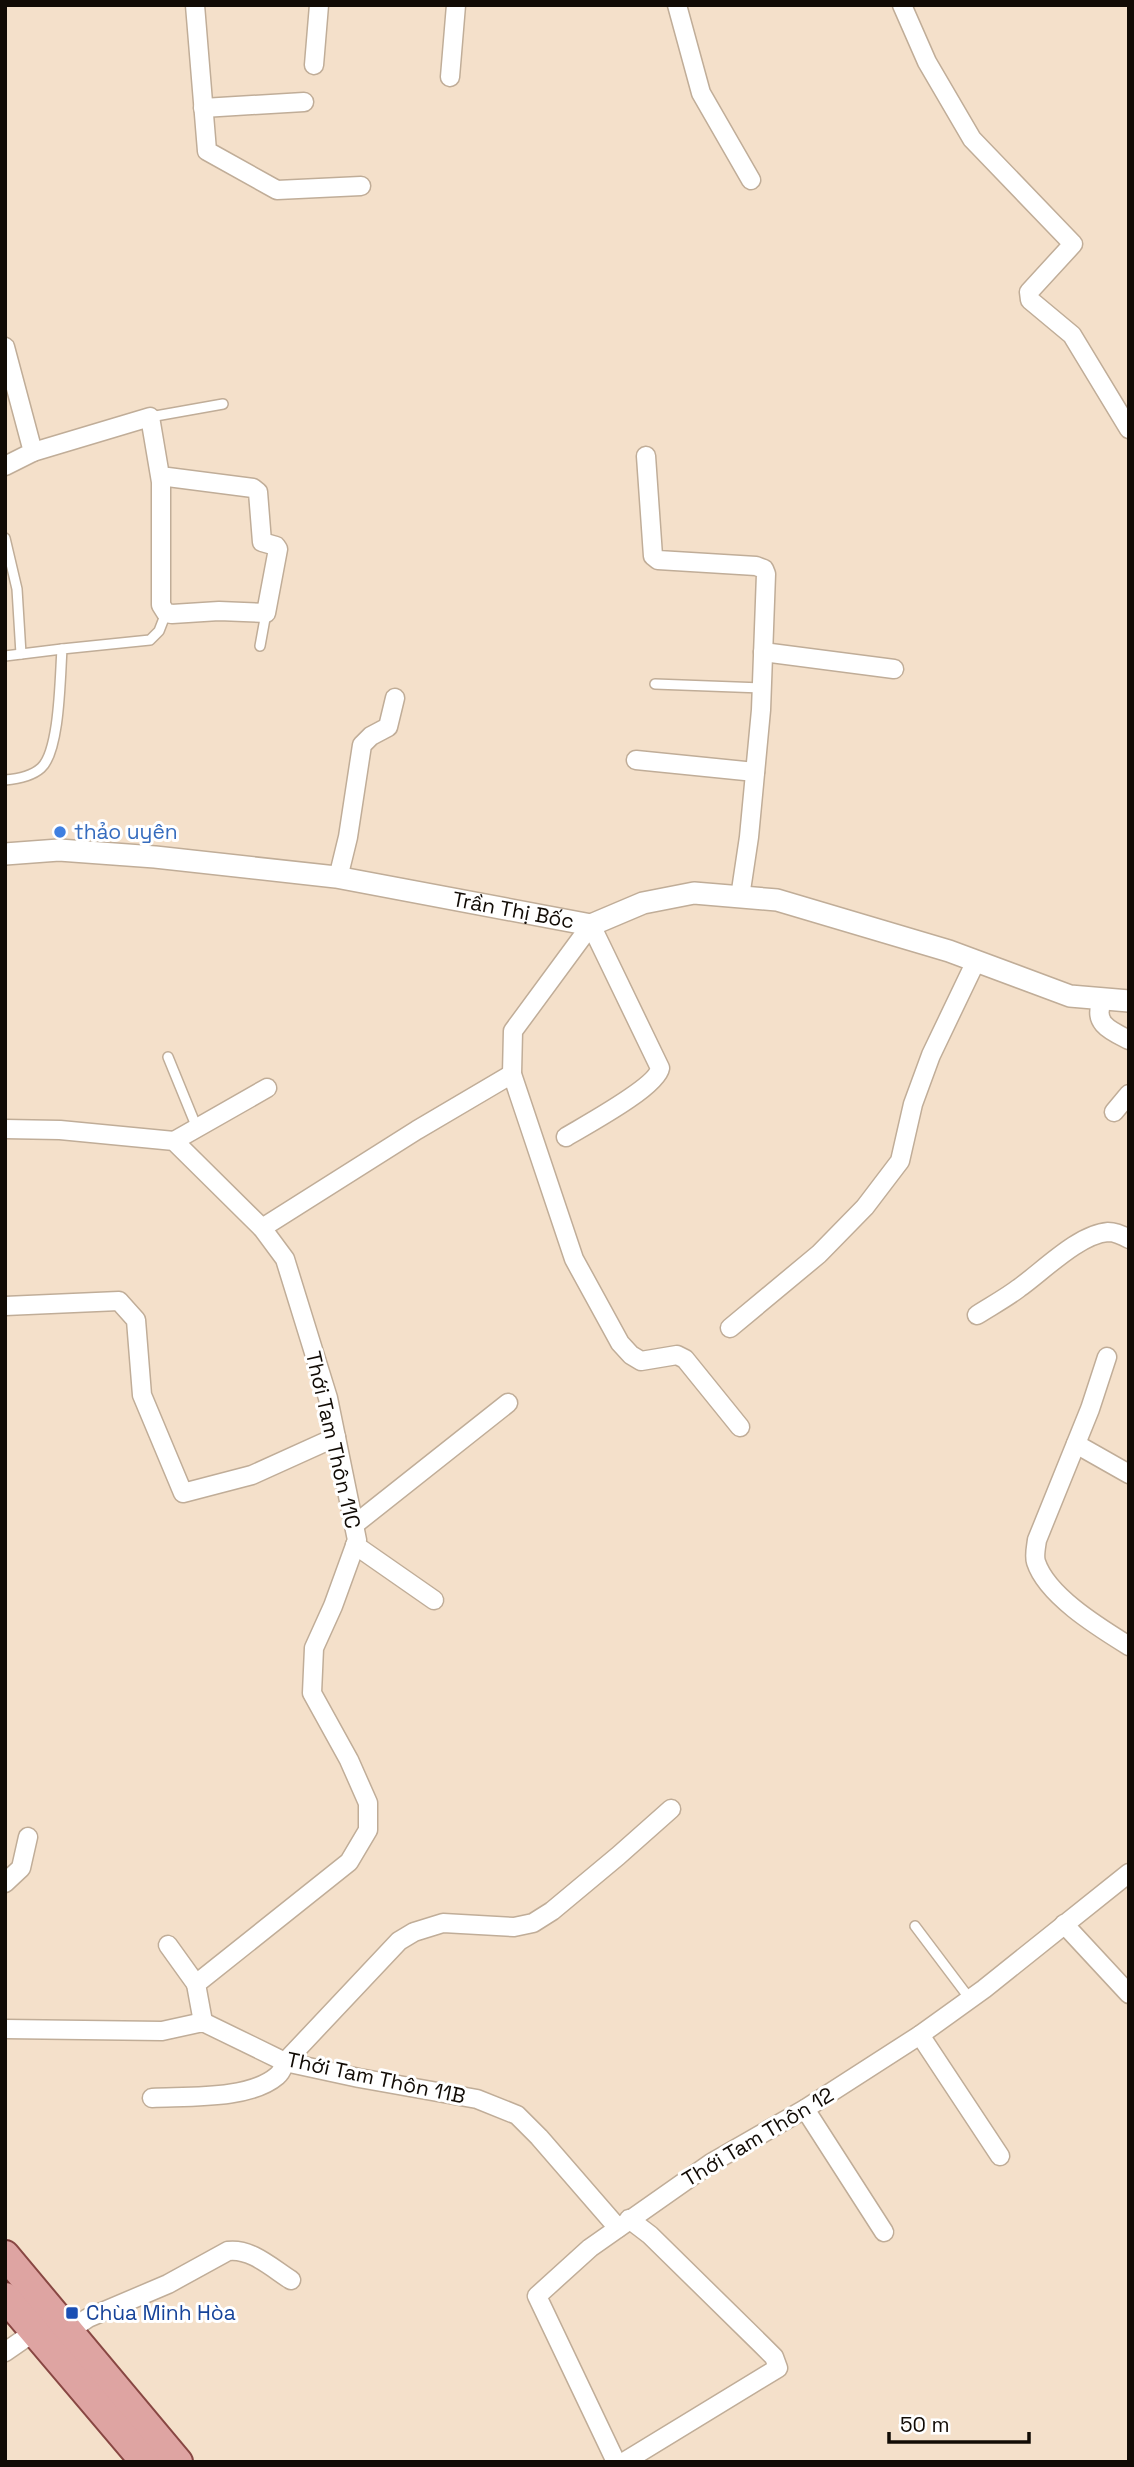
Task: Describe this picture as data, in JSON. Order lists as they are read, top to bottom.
{
  "streets": {
    "street": [
      "Trần Thị Bốc",
      "Thới Tam Thôn 11C",
      "Thới Tam Thôn 11B",
      "Thới Tam Thôn 12"
    ]
  },
  "crossings": [
    ["Thới Tam Thôn 11B", "Thới Tam Thôn 12"]
  ],
  "places": {
    "other": ["thảo uyên"],
    "transit": ["Chùa Minh Hòa"]
  },
  "scale_bar": "50 m"
}
